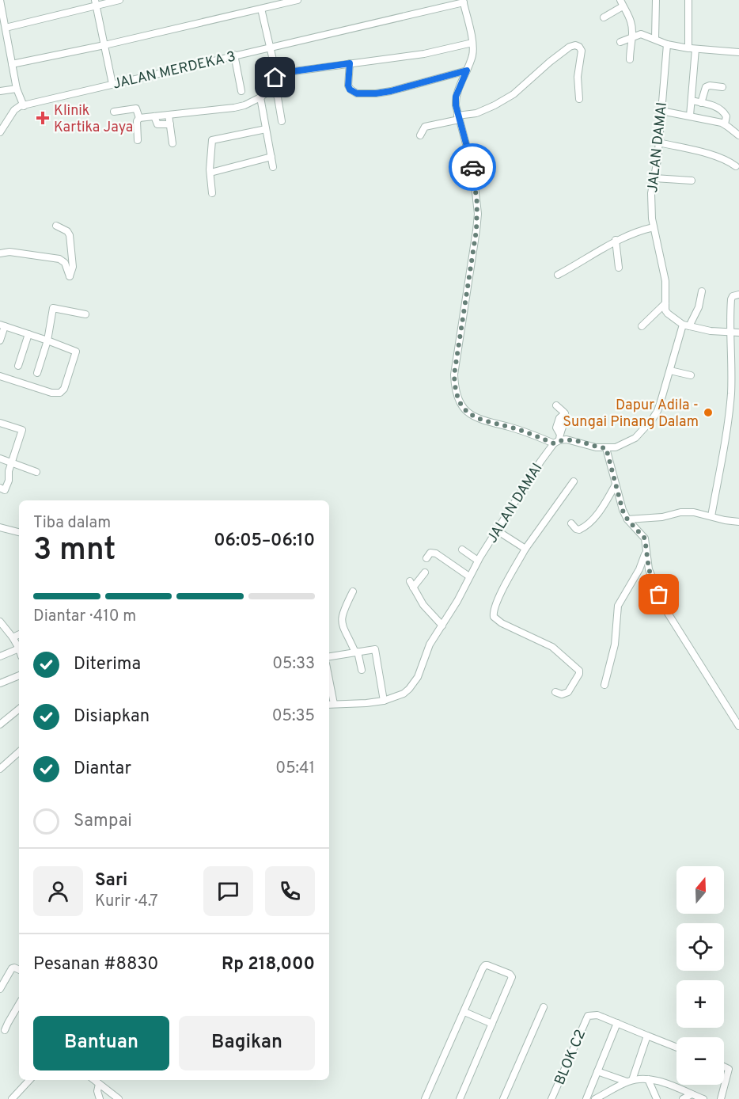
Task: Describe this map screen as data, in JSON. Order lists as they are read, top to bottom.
{
  "streets": {
    "street": ["JALAN MERDEKA 3", "JALAN DAMAI", "BLOK C2"]
  },
  "places": {
    "health": ["Klinik Kartika Jaya"],
    "other": ["Dapur Adila - Sungai Pinang Dalam"]
  },
  "north": "top",
  "page": {
    "heading": ["3 mnt", "Tiba dalam", "06:05–06:10"],
    "panel": [
      "Sari",
      "Kurir · 4.7",
      "Pesanan #8830",
      "Rp 218,000"
    ],
    "bar": "Diantar · 410 m",
    "list": [
      ["Diterima", "05:33"],
      ["Disiapkan", "05:35"],
      ["Diantar", "05:41"],
      "Sampai"
    ],
    "map_buttons": ["+", "−"],
    "buttons": ["Bantuan", "Bagikan"]
  }
}
